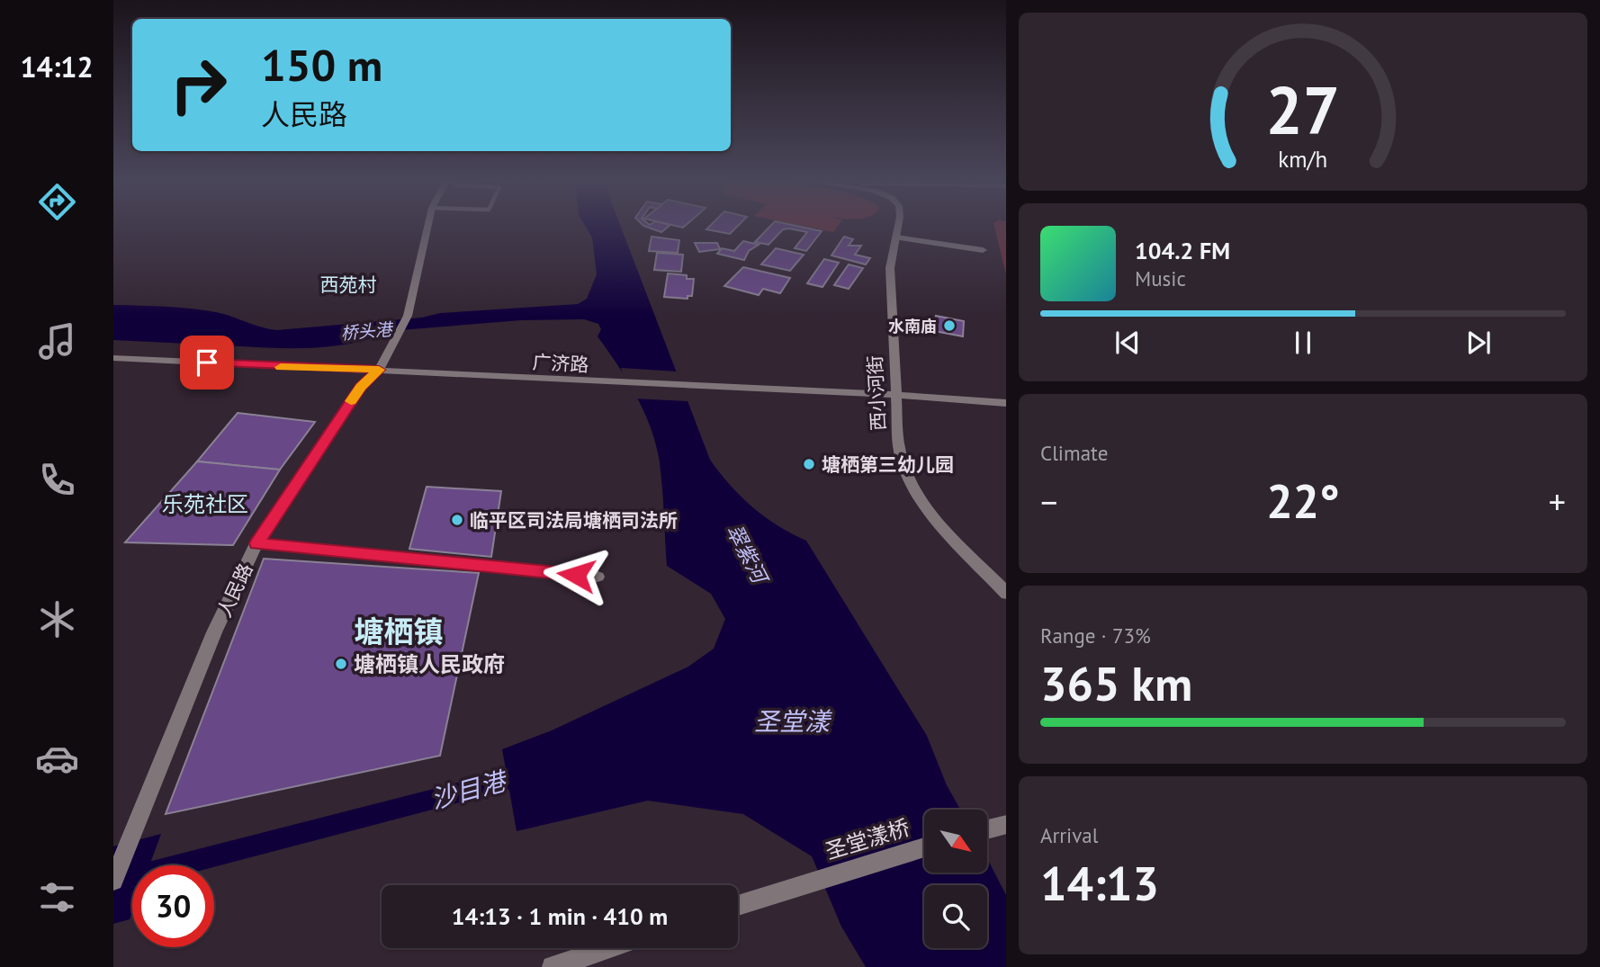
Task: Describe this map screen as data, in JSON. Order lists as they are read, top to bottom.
{
  "streets": {
    "street": [
      "广济路",
      "西小河街",
      "人民路",
      "圣堂漾桥"
    ]
  },
  "crossings": [
    ["广济路", "西小河街"],
    ["广济路", "人民路"]
  ],
  "districts": ["西苑村", "乐苑社区", "塘栖镇"],
  "water": [
    "桥头港",
    "翠紫河",
    "圣堂漾",
    "沙目港"
  ],
  "places": [
    "水南庙",
    "塘栖第三幼儿园",
    "临平区司法局塘栖司法所",
    "塘栖镇人民政府"
  ],
  "north": "bottom right",
  "page": {
    "tabs": "14:12",
    "turn": ["150 m", "人民路"],
    "song": ["104.2 FM", "Music"],
    "tile": [
      "Climate",
      ["Range · 73%", "365 km"],
      ["Arrival", "14:13"]
    ],
    "heat": ["−", "22°", "+"],
    "limit": "30",
    "trip": "14:13 · 1 min · 410 m",
    "gauge": ["27", "km/h"]
  }
}
